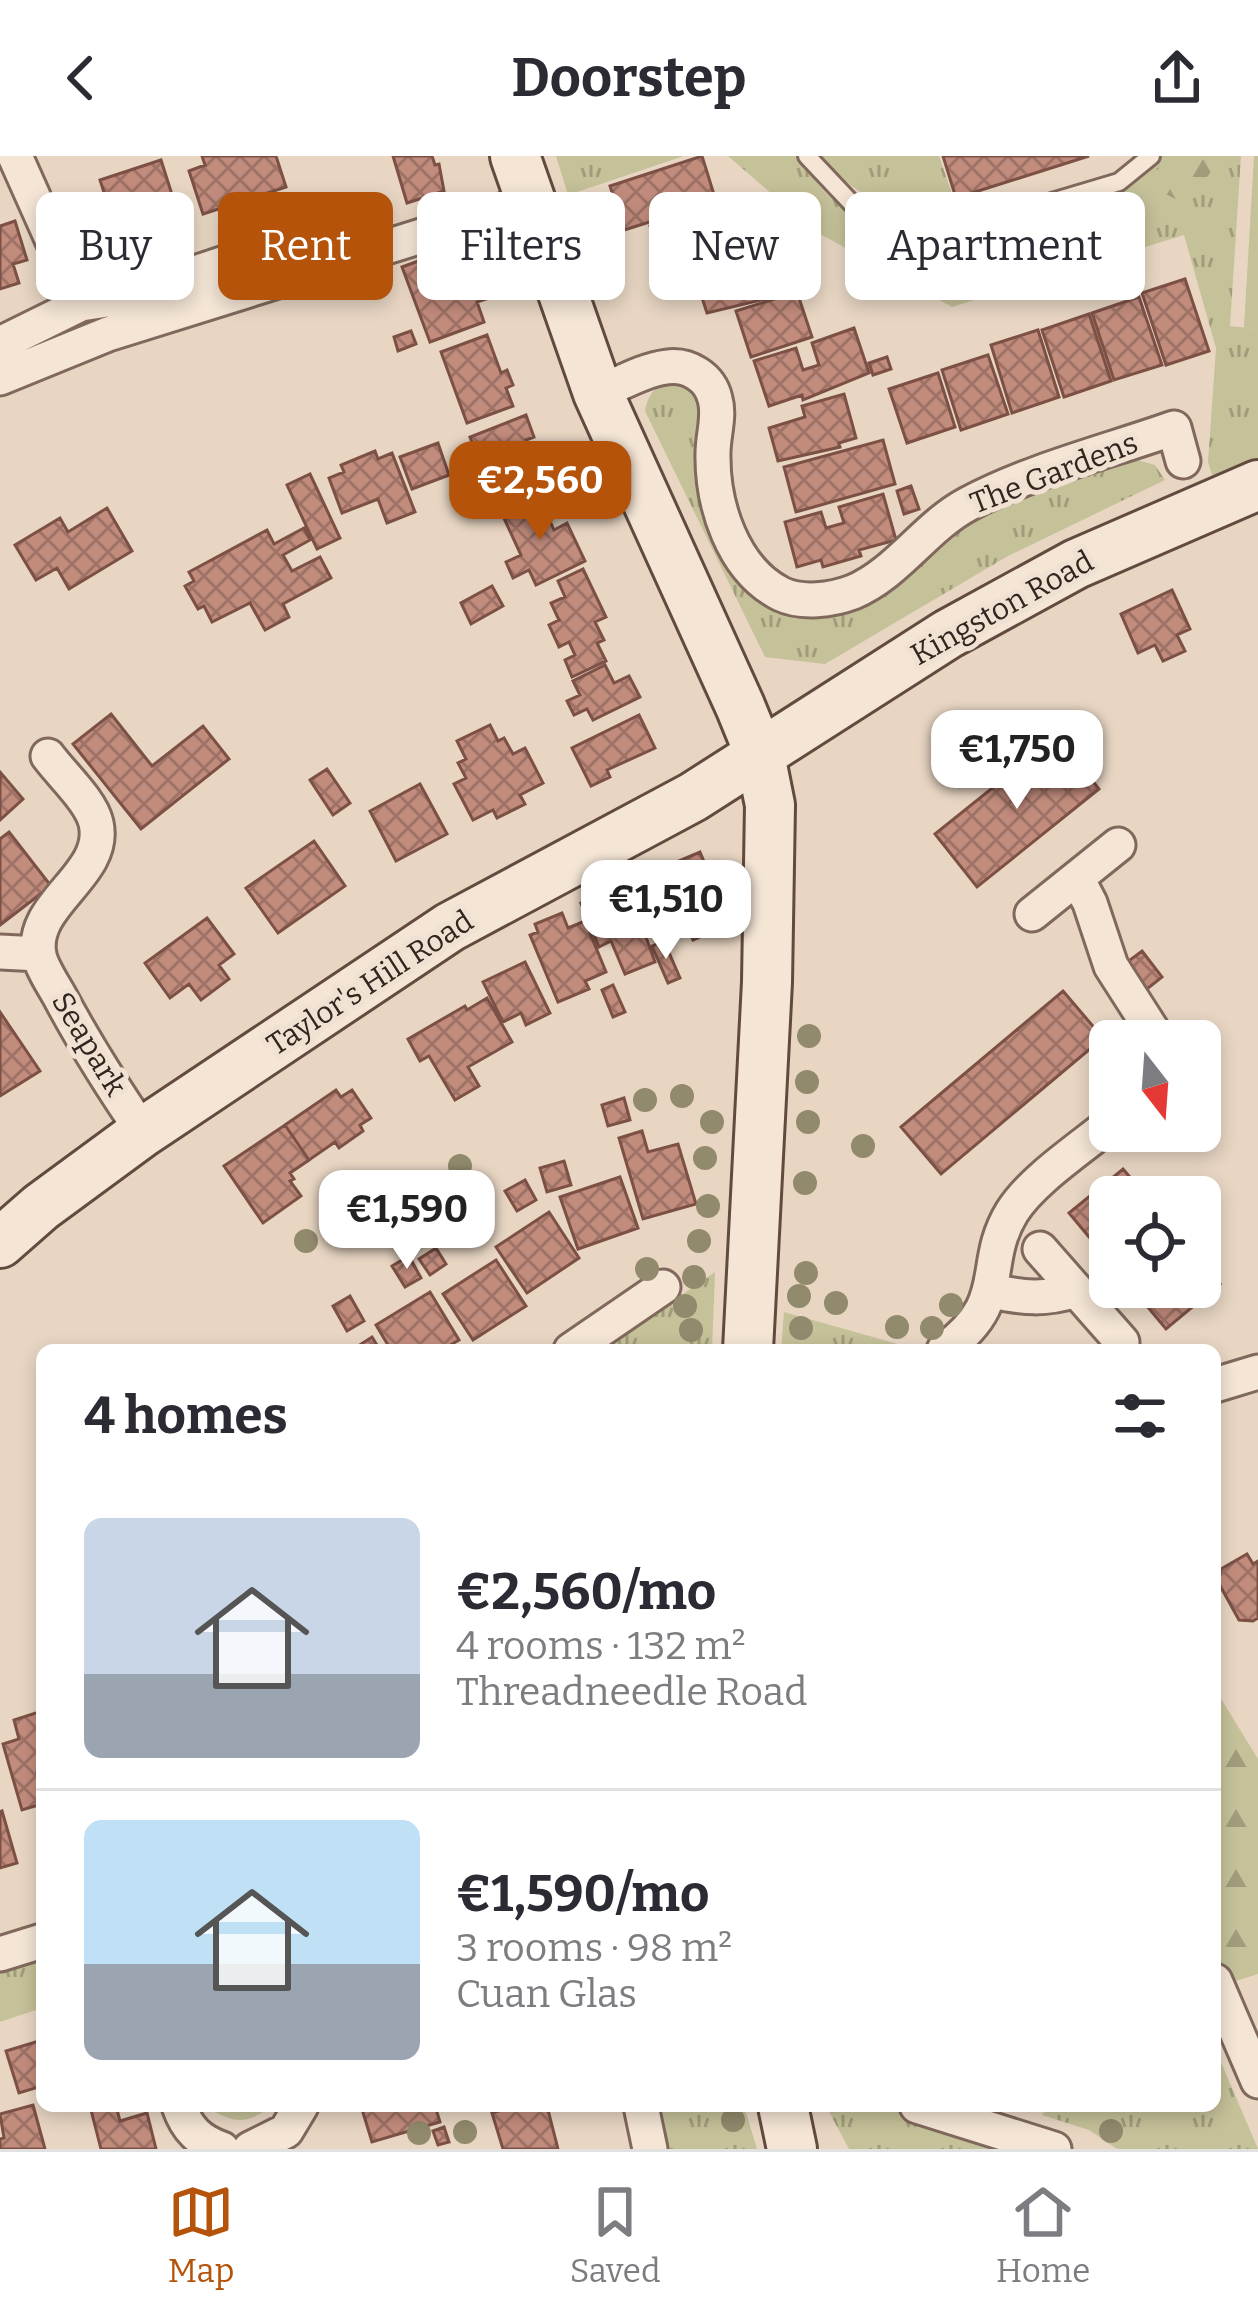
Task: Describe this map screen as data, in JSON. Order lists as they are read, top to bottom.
{
  "streets": {
    "main road": ["Kingston Road", "Taylor's Hill Road"],
    "street": ["The Gardens", "Seapark"]
  },
  "crossings": [
    ["Kingston Road", "Taylor's Hill Road"],
    ["Taylor's Hill Road", "Seapark"]
  ],
  "north": "bottom",
  "page": {
    "header": "Doorstep",
    "chip": [
      "Buy",
      "Rent",
      "Filters",
      "New",
      "Apartment"
    ],
    "price": [
      "€2,560",
      "€1,750",
      "€1,510",
      "€1,590"
    ],
    "heading": "4 homes",
    "list": [
      {
        "name": "€2,560/mo",
        "note": "4 rooms · 132 m² · Threadneedle Road"
      },
      {
        "name": "€1,590/mo",
        "note": "3 rooms · 98 m² · Cuan Glas"
      }
    ],
    "tabs": ["Map", "Saved", "Home"]
  }
}
